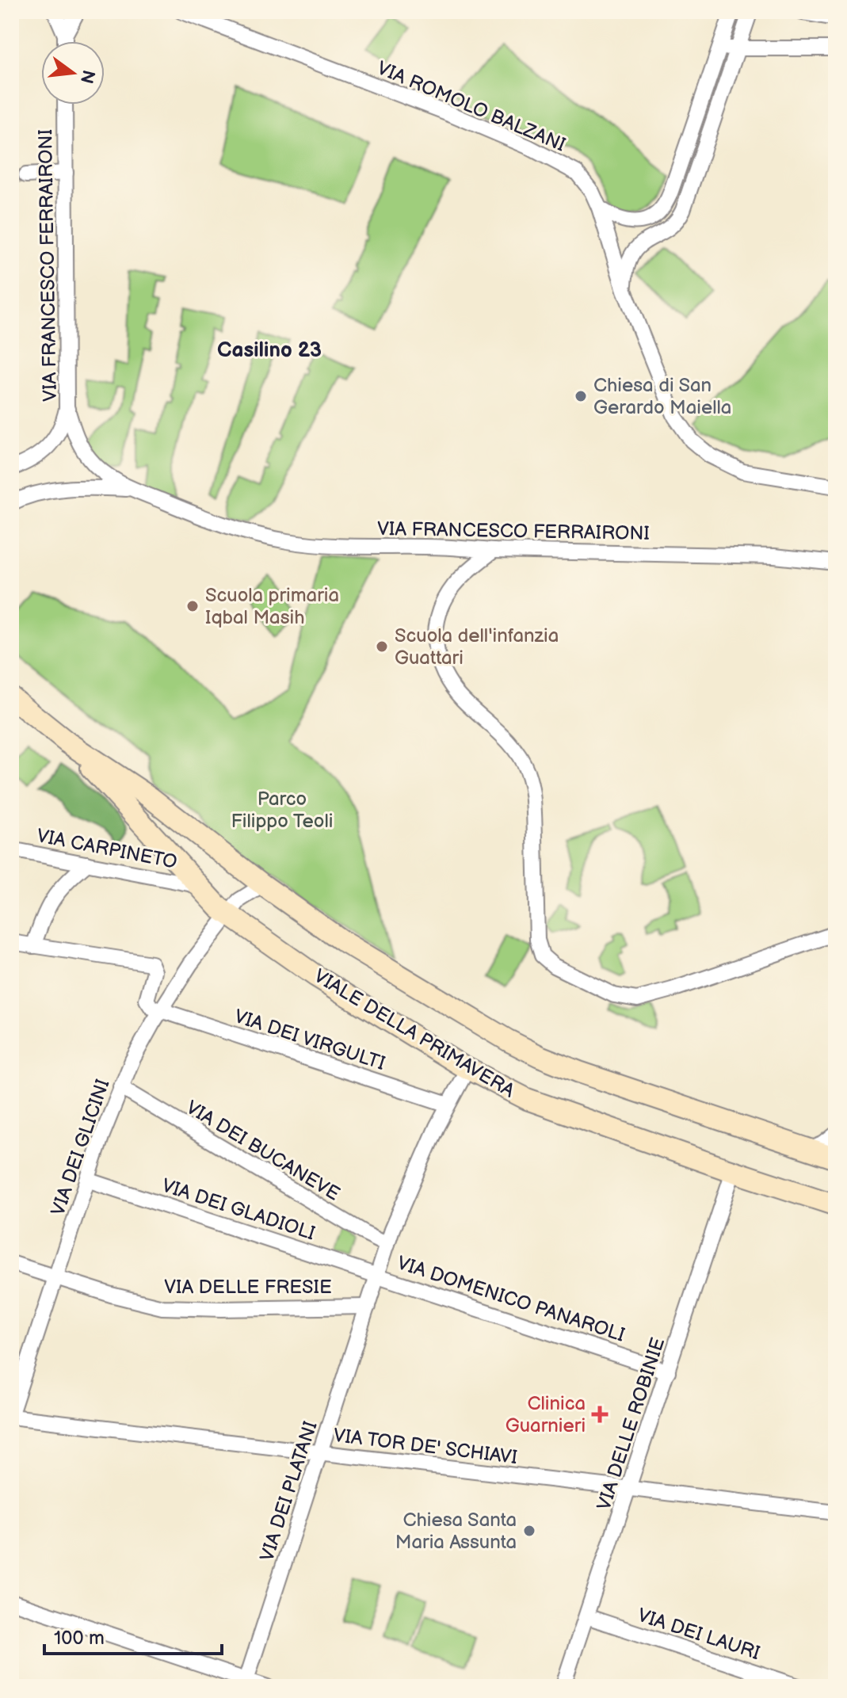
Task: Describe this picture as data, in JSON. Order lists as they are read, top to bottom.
{
  "streets": {
    "main road": ["VIALE DELLA PRIMAVERA"],
    "street": [
      "VIA ROMOLO BALZANI",
      "VIA FRANCESCO FERRAIRONI",
      "VIA CARPINETO",
      "VIA DEI VIRGULTI",
      "VIA DEI GLICINI",
      "VIA DEI BUCANEVE",
      "VIA DEI GLADIOLI",
      "VIA DELLE FRESIE",
      "VIA DOMENICO PANAROLI",
      "VIA DELLE ROBINIE",
      "VIA TOR DE' SCHIAVI",
      "VIA DEI PLATANI",
      "VIA DEI LAURI"
    ]
  },
  "crossings": [
    ["VIA CARPINETO", "VIALE DELLA PRIMAVERA"],
    ["VIALE DELLA PRIMAVERA", "VIA DEI GLICINI"],
    ["VIALE DELLA PRIMAVERA", "VIA DELLE ROBINIE"],
    ["VIA DEI VIRGULTI", "VIA DEI GLICINI"],
    ["VIA DEI GLICINI", "VIA DEI BUCANEVE"],
    ["VIA DEI GLICINI", "VIA DEI GLADIOLI"],
    ["VIA DEI GLICINI", "VIA DELLE FRESIE"],
    ["VIA DEI GLICINI", "VIA TOR DE' SCHIAVI"],
    ["VIA DEI BUCANEVE", "VIA DEI PLATANI"],
    ["VIA DEI GLADIOLI", "VIA DOMENICO PANAROLI"],
    ["VIA DEI GLADIOLI", "VIA DEI PLATANI"],
    ["VIA DELLE FRESIE", "VIA DEI PLATANI"],
    ["VIA DOMENICO PANAROLI", "VIA DELLE ROBINIE"],
    ["VIA DOMENICO PANAROLI", "VIA DEI PLATANI"],
    ["VIA DELLE ROBINIE", "VIA TOR DE' SCHIAVI"],
    ["VIA DELLE ROBINIE", "VIA DEI LAURI"],
    ["VIA TOR DE' SCHIAVI", "VIA DEI PLATANI"]
  ],
  "districts": ["Casilino 23"],
  "parks": ["Parco Filippo Teoli"],
  "places": {
    "other": [
      "Chiesa di San Gerardo Maiella",
      "Scuola primaria Iqbal Masih",
      "Scuola dell'infanzia Guattari",
      "Chiesa Santa Maria Assunta"
    ],
    "health": ["Clinica Guarnieri"]
  },
  "scale_bar": "100 m",
  "north": "right"
}
